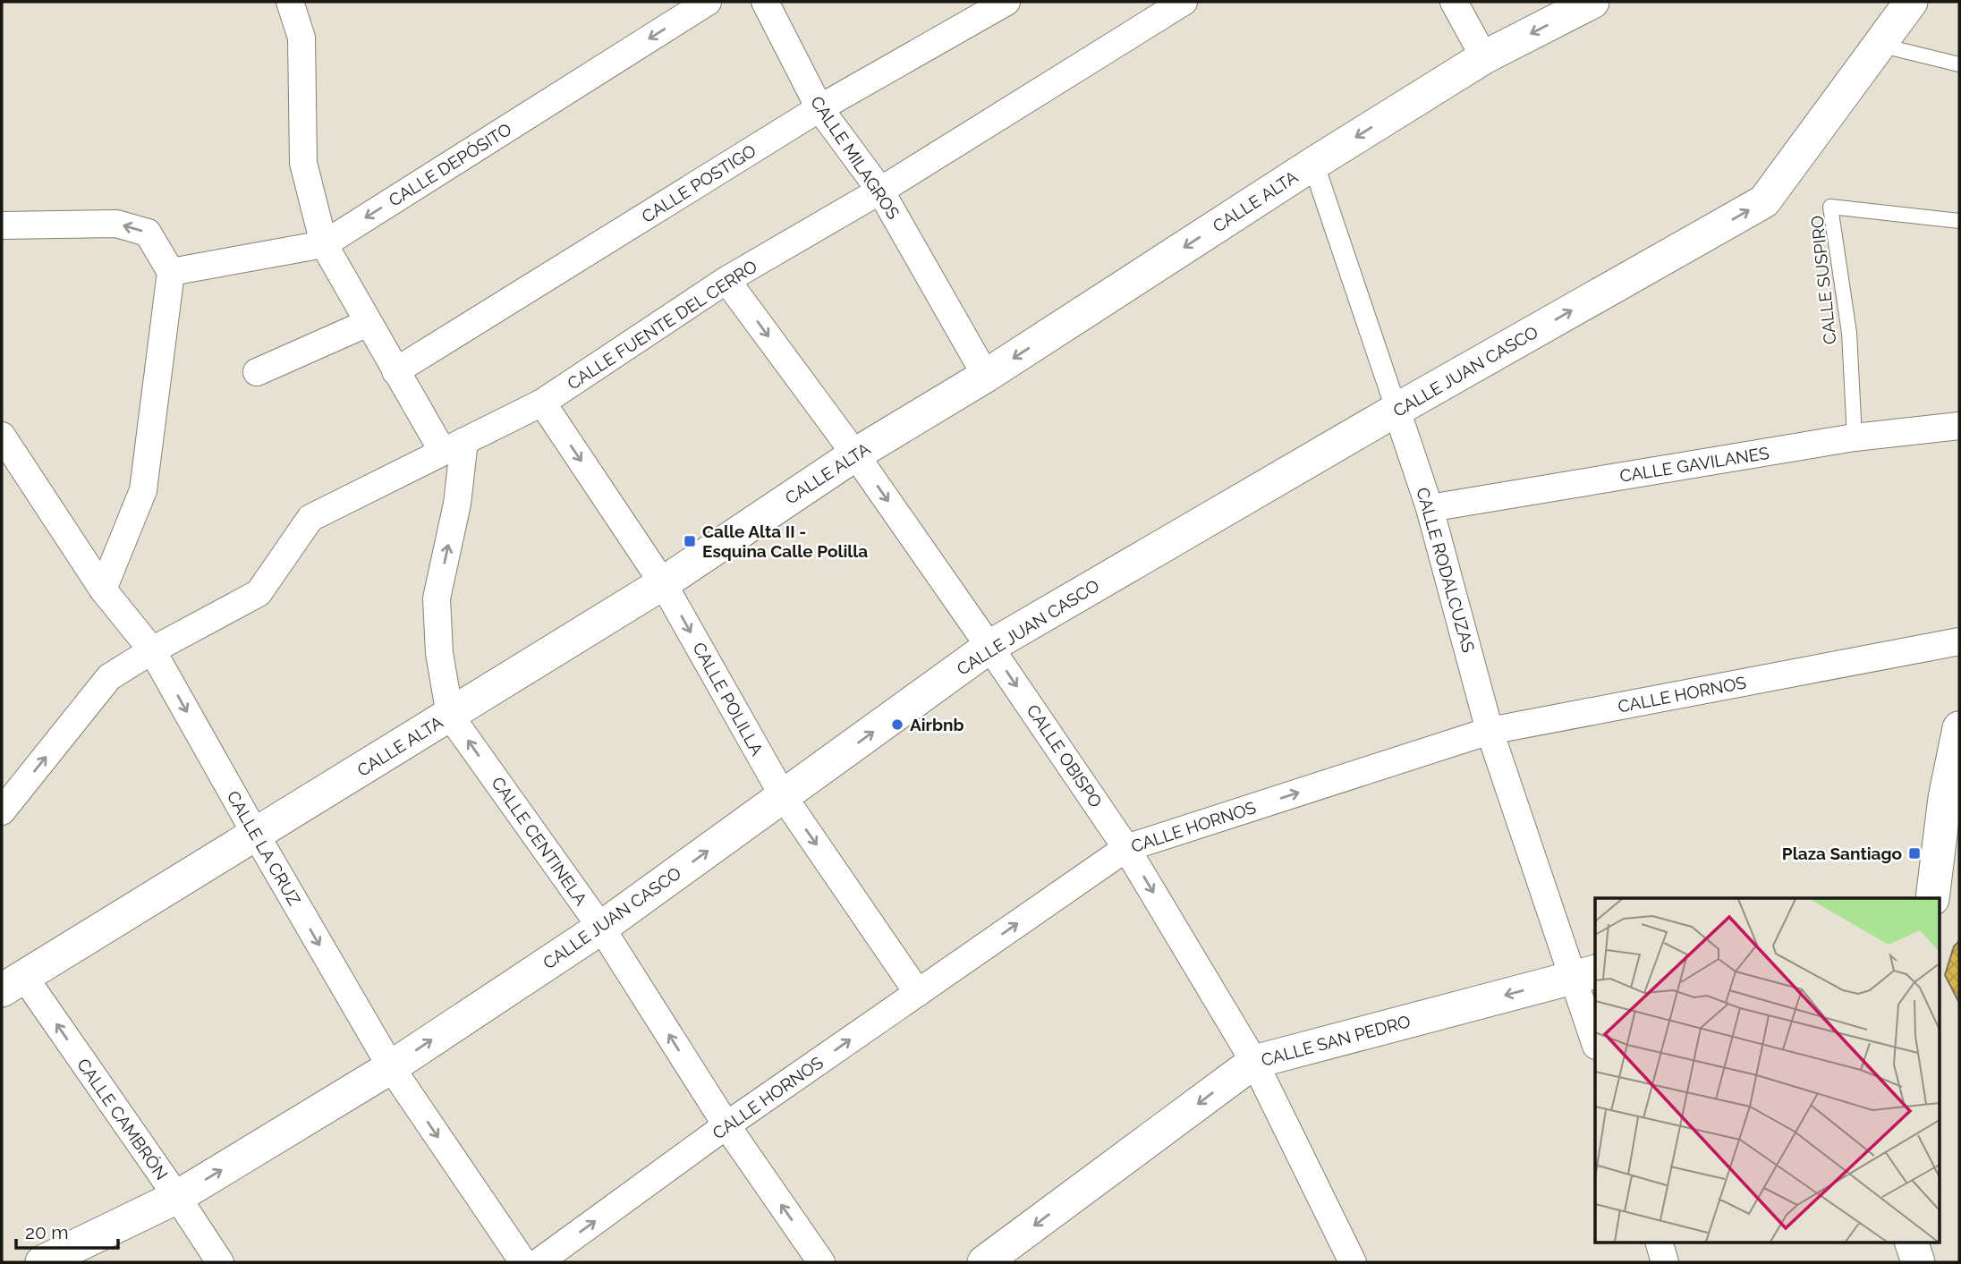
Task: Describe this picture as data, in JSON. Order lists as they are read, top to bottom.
{
  "streets": {
    "street": [
      "CALLE MILAGROS",
      "CALLE DEPÓSITO",
      "CALLE POSTIGO",
      "CALLE ALTA",
      "CALLE FUENTE DEL CERRO",
      "CALLE JUAN CASCO",
      "CALLE GAVILANES",
      "CALLE RODALCUZAS",
      "CALLE HORNOS",
      "CALLE POLILLA",
      "CALLE OBISPO",
      "CALLE CENTINELA",
      "CALLE LA CRUZ",
      "CALLE SAN PEDRO",
      "CALLE CAMBRÓN"
    ],
    "lane": ["CALLE SUSPIRO"]
  },
  "crossings": [
    ["CALLE MILAGROS", "CALLE POSTIGO"],
    ["CALLE MILAGROS", "CALLE ALTA"],
    ["CALLE MILAGROS", "CALLE FUENTE DEL CERRO"],
    ["CALLE ALTA", "CALLE RODALCUZAS"],
    ["CALLE ALTA", "CALLE POLILLA"],
    ["CALLE ALTA", "CALLE OBISPO"],
    ["CALLE ALTA", "CALLE CENTINELA"],
    ["CALLE ALTA", "CALLE LA CRUZ"],
    ["CALLE ALTA", "CALLE CAMBRÓN"],
    ["CALLE SUSPIRO", "CALLE GAVILANES"],
    ["CALLE FUENTE DEL CERRO", "CALLE POLILLA"],
    ["CALLE FUENTE DEL CERRO", "CALLE OBISPO"],
    ["CALLE FUENTE DEL CERRO", "CALLE CENTINELA"],
    ["CALLE FUENTE DEL CERRO", "CALLE LA CRUZ"],
    ["CALLE JUAN CASCO", "CALLE RODALCUZAS"],
    ["CALLE JUAN CASCO", "CALLE POLILLA"],
    ["CALLE JUAN CASCO", "CALLE OBISPO"],
    ["CALLE JUAN CASCO", "CALLE CENTINELA"],
    ["CALLE JUAN CASCO", "CALLE LA CRUZ"],
    ["CALLE JUAN CASCO", "CALLE CAMBRÓN"],
    ["CALLE GAVILANES", "CALLE RODALCUZAS"],
    ["CALLE RODALCUZAS", "CALLE HORNOS"],
    ["CALLE RODALCUZAS", "CALLE SAN PEDRO"],
    ["CALLE HORNOS", "CALLE POLILLA"],
    ["CALLE HORNOS", "CALLE OBISPO"],
    ["CALLE HORNOS", "CALLE CENTINELA"],
    ["CALLE OBISPO", "CALLE SAN PEDRO"]
  ],
  "one_way": [
    "CALLE DEPÓSITO",
    "CALLE ALTA",
    "CALLE JUAN CASCO",
    "CALLE HORNOS",
    "CALLE POLILLA",
    "CALLE OBISPO",
    "CALLE CENTINELA",
    "CALLE LA CRUZ",
    "CALLE SAN PEDRO",
    "CALLE CAMBRÓN"
  ],
  "places": {
    "transit": ["Calle Alta II - Esquina Calle Polilla", "Plaza Santiago"],
    "other": ["Airbnb"]
  },
  "scale_bar": "20 m"
}
